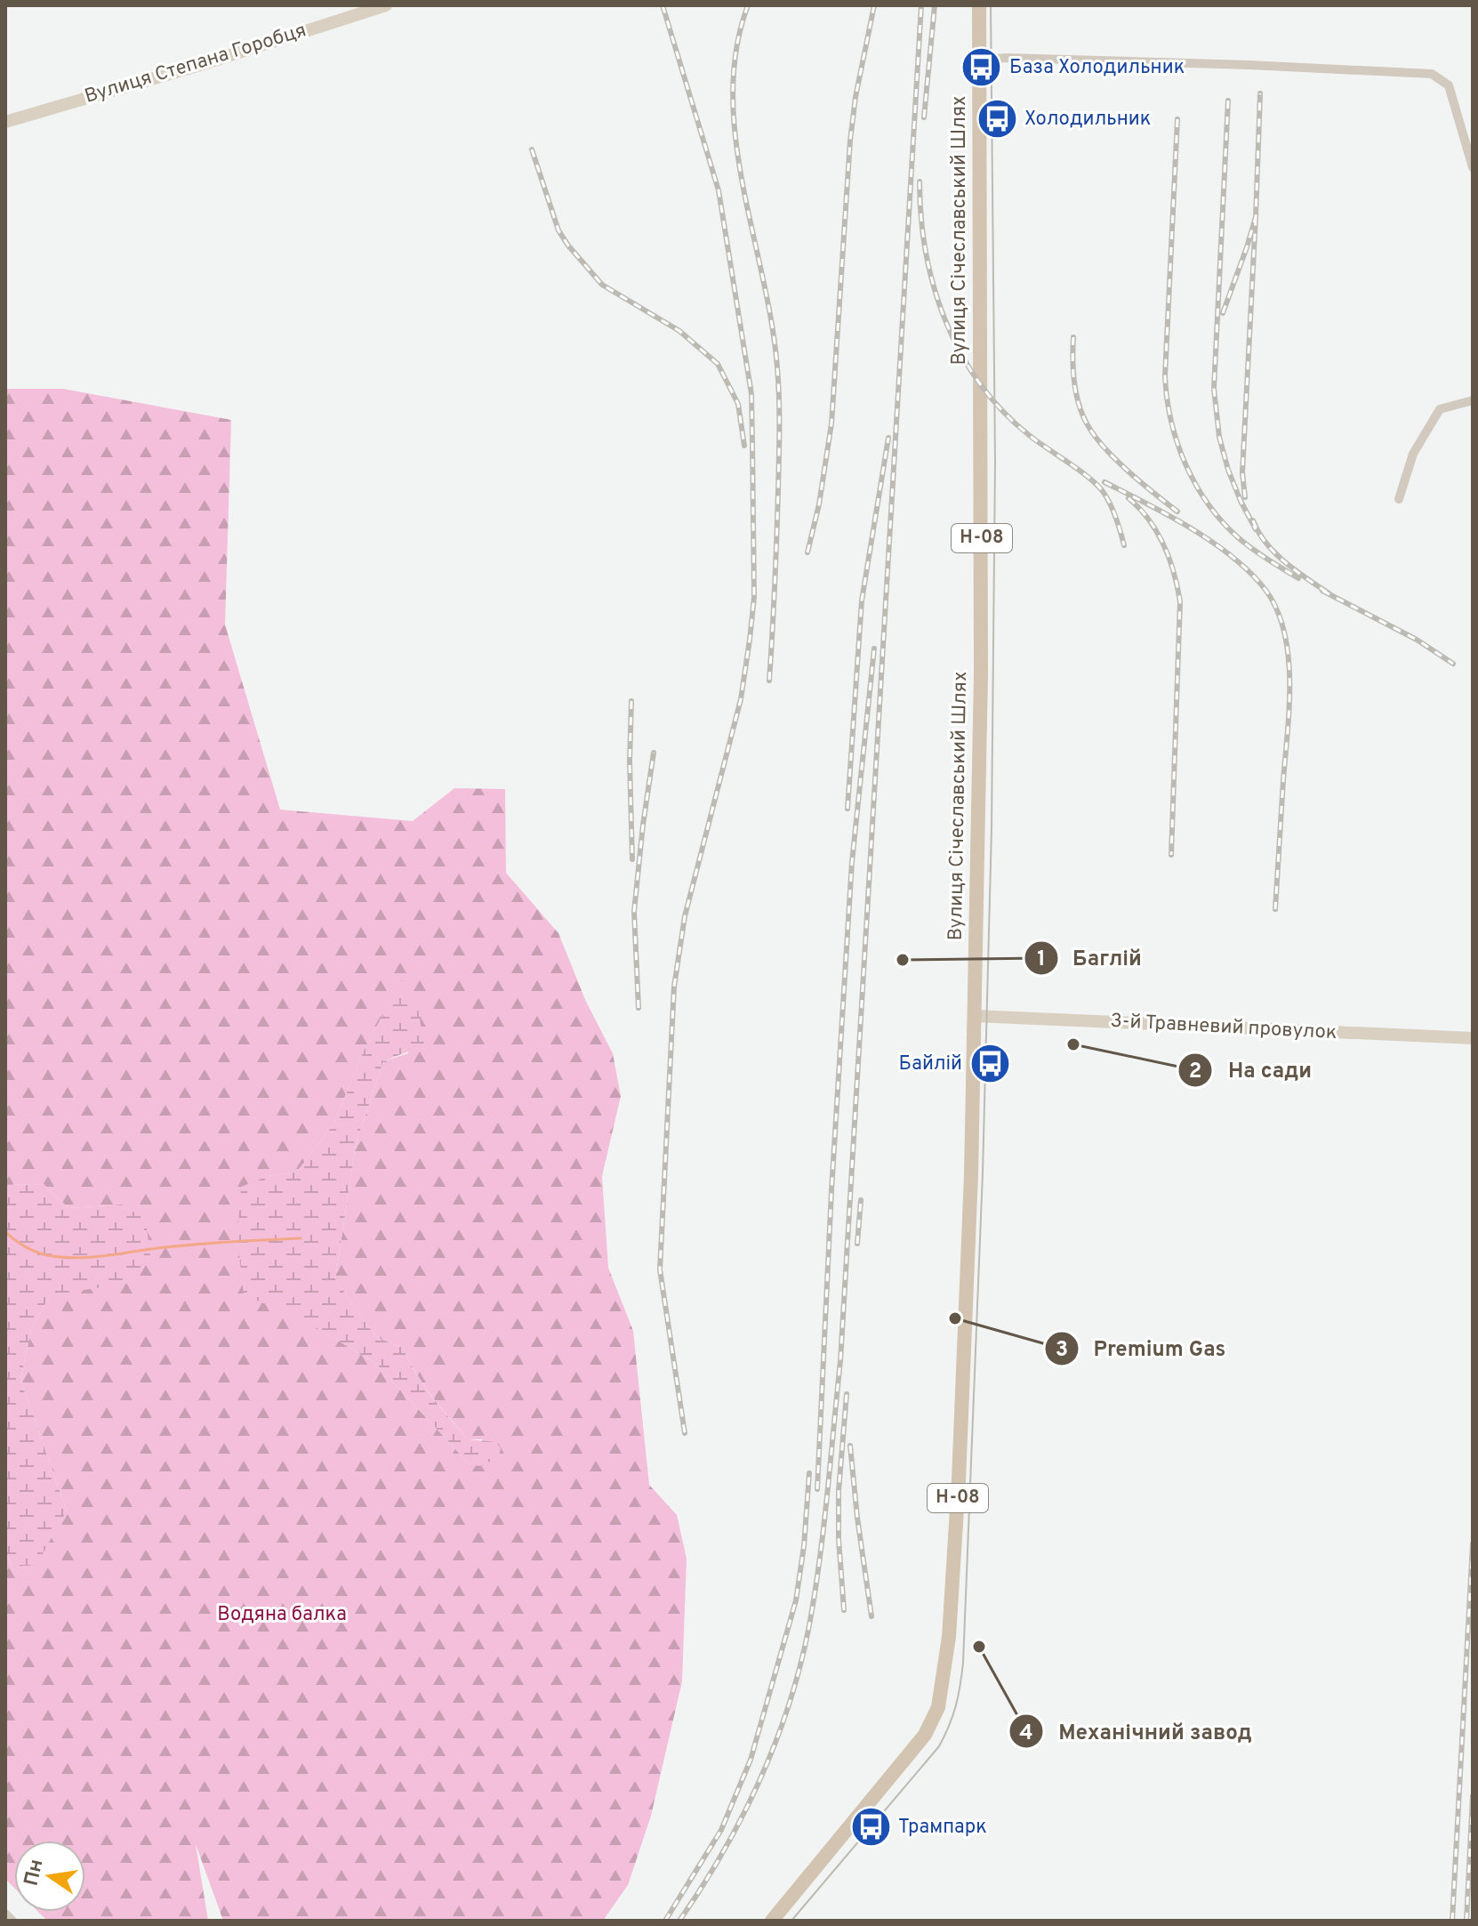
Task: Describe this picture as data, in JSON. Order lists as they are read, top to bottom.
{
  "streets": {
    "main road": [
      "Вулиця Степана Горобця",
      "Вулиця Січеславський Шлях",
      "Н-08",
      "3-й Травневий провулок"
    ]
  },
  "crossings": [
    ["Вулиця Січеславський Шлях", "3-й Травневий провулок"]
  ],
  "parks": ["Водяна балка"],
  "places": {
    "bus stop": [
      "База Холодильник",
      "Холодильник",
      "Байлій",
      "Трампарк"
    ],
    "other": [
      "Баглій",
      "На сади",
      "Premium Gas",
      "Механічний завод"
    ]
  },
  "north": "left"
}
